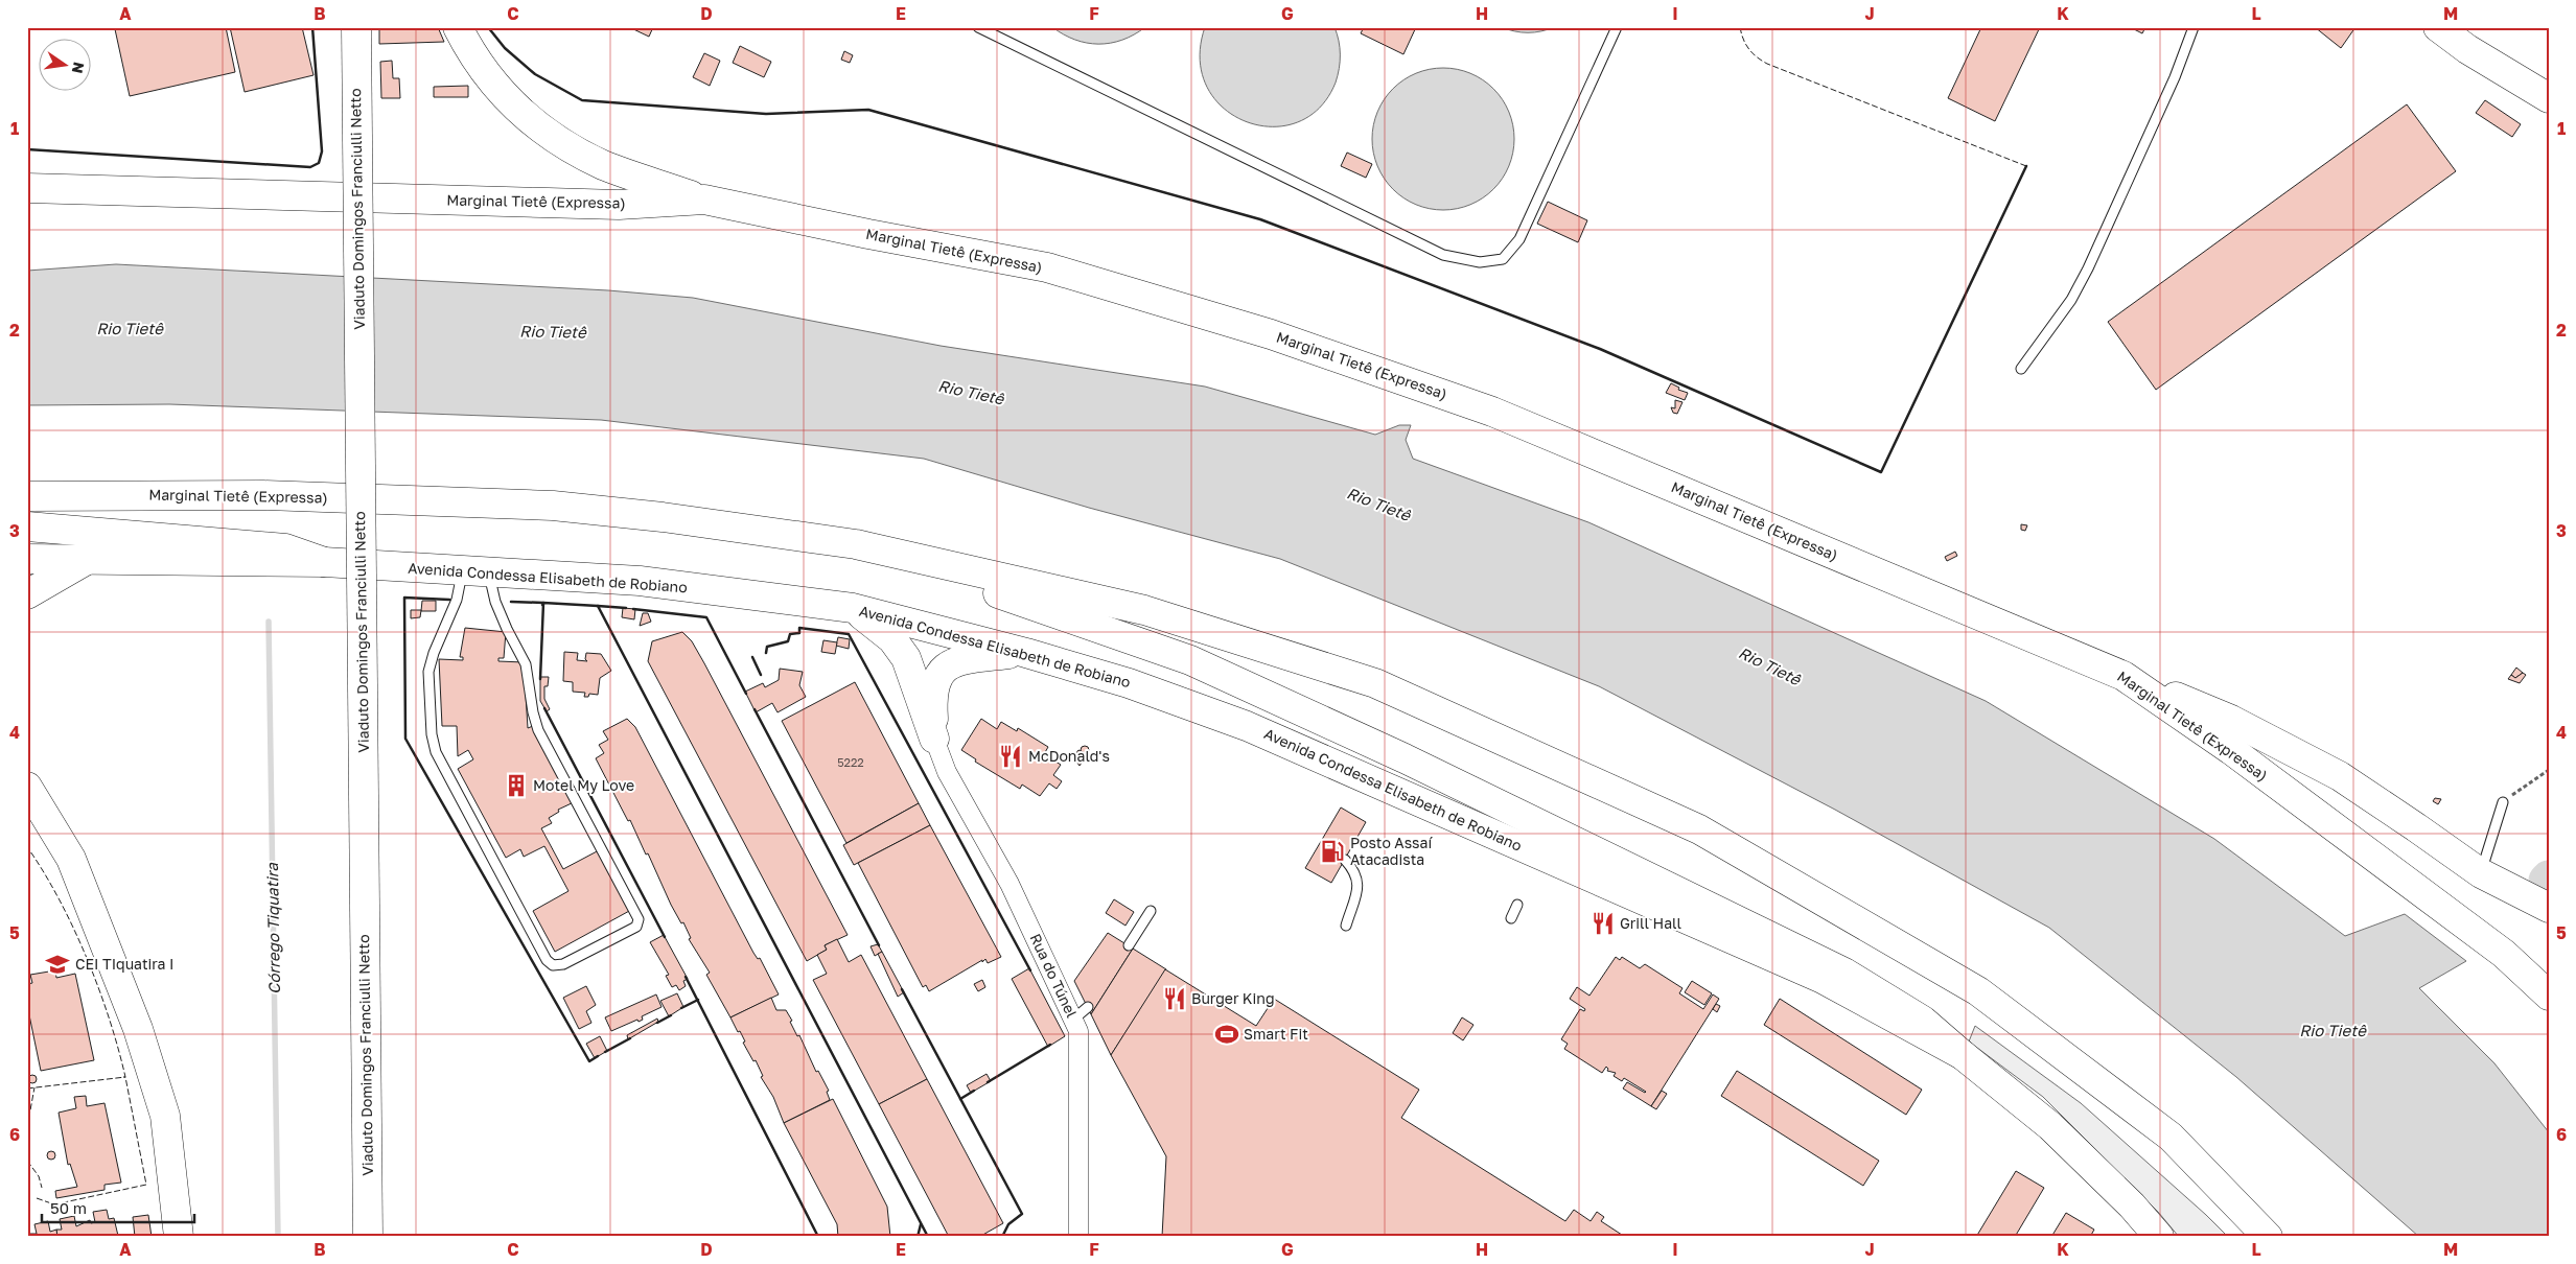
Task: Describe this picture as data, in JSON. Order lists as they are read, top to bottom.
{
  "streets": {
    "main road": ["Marginal Tietê (Expressa)", "Viaduto Domingos Franciulli Netto", "Avenida Condessa Elisabeth de Robiano"],
    "street": ["Rua do Túnel"]
  },
  "water": ["Rio Tietê", "Córrego Tiquatira"],
  "places": {
    "restaurant": ["McDonald's", "Grill Hall", "Burger King"],
    "building": ["Motel My Love"],
    "fuel station": ["Posto Assaí Atacadista"],
    "school or university": ["CEI TIquatira I"],
    "sports": ["Smart Fit"]
  },
  "house_numbers": ["5222"],
  "scale_bar": "50 m",
  "north": "right",
  "grid": {
    "columns": [
      "A",
      "B",
      "C",
      "D",
      "E",
      "F",
      "G",
      "H",
      "I",
      "J",
      "K",
      "L",
      "M"
    ],
    "rows": [
      "1",
      "2",
      "3",
      "4",
      "5",
      "6"
    ]
  }
}
